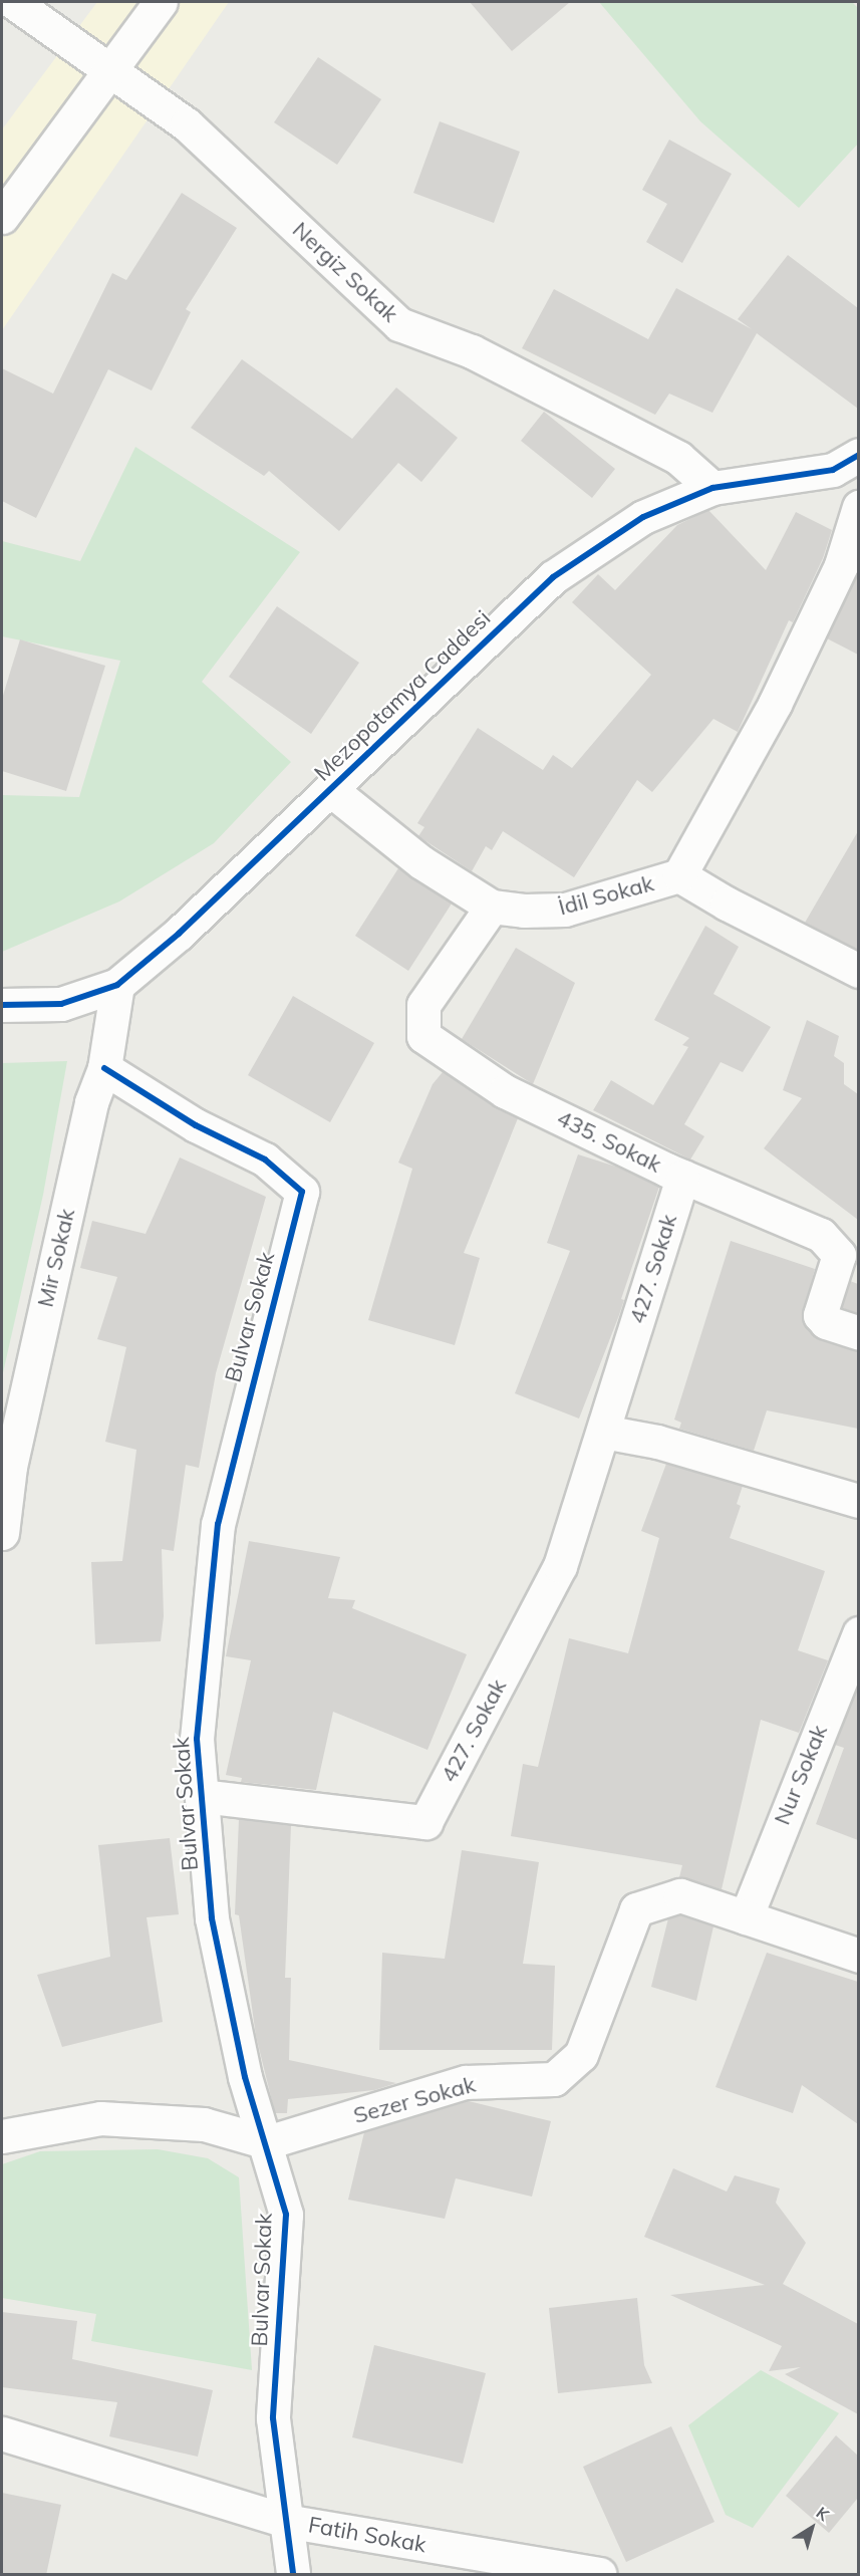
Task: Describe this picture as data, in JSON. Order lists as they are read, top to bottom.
{
  "streets": {
    "street": [
      "Nergiz Sokak",
      "Mezopotamya Caddesi",
      "İdil Sokak",
      "435. Sokak",
      "Mir Sokak",
      "427. Sokak",
      "Bulvar Sokak",
      "Nur Sokak",
      "Sezer Sokak",
      "Fatih Sokak"
    ]
  },
  "crossings": [
    ["Nergiz Sokak", "Mezopotamya Caddesi"],
    ["Mezopotamya Caddesi", "İdil Sokak"],
    ["Mezopotamya Caddesi", "Mir Sokak"],
    ["İdil Sokak", "435. Sokak"],
    ["435. Sokak", "427. Sokak"],
    ["Mir Sokak", "Bulvar Sokak"],
    ["427. Sokak", "Bulvar Sokak"],
    ["Bulvar Sokak", "Sezer Sokak"],
    ["Bulvar Sokak", "Fatih Sokak"],
    ["Nur Sokak", "Sezer Sokak"]
  ],
  "north": "top right"
}
